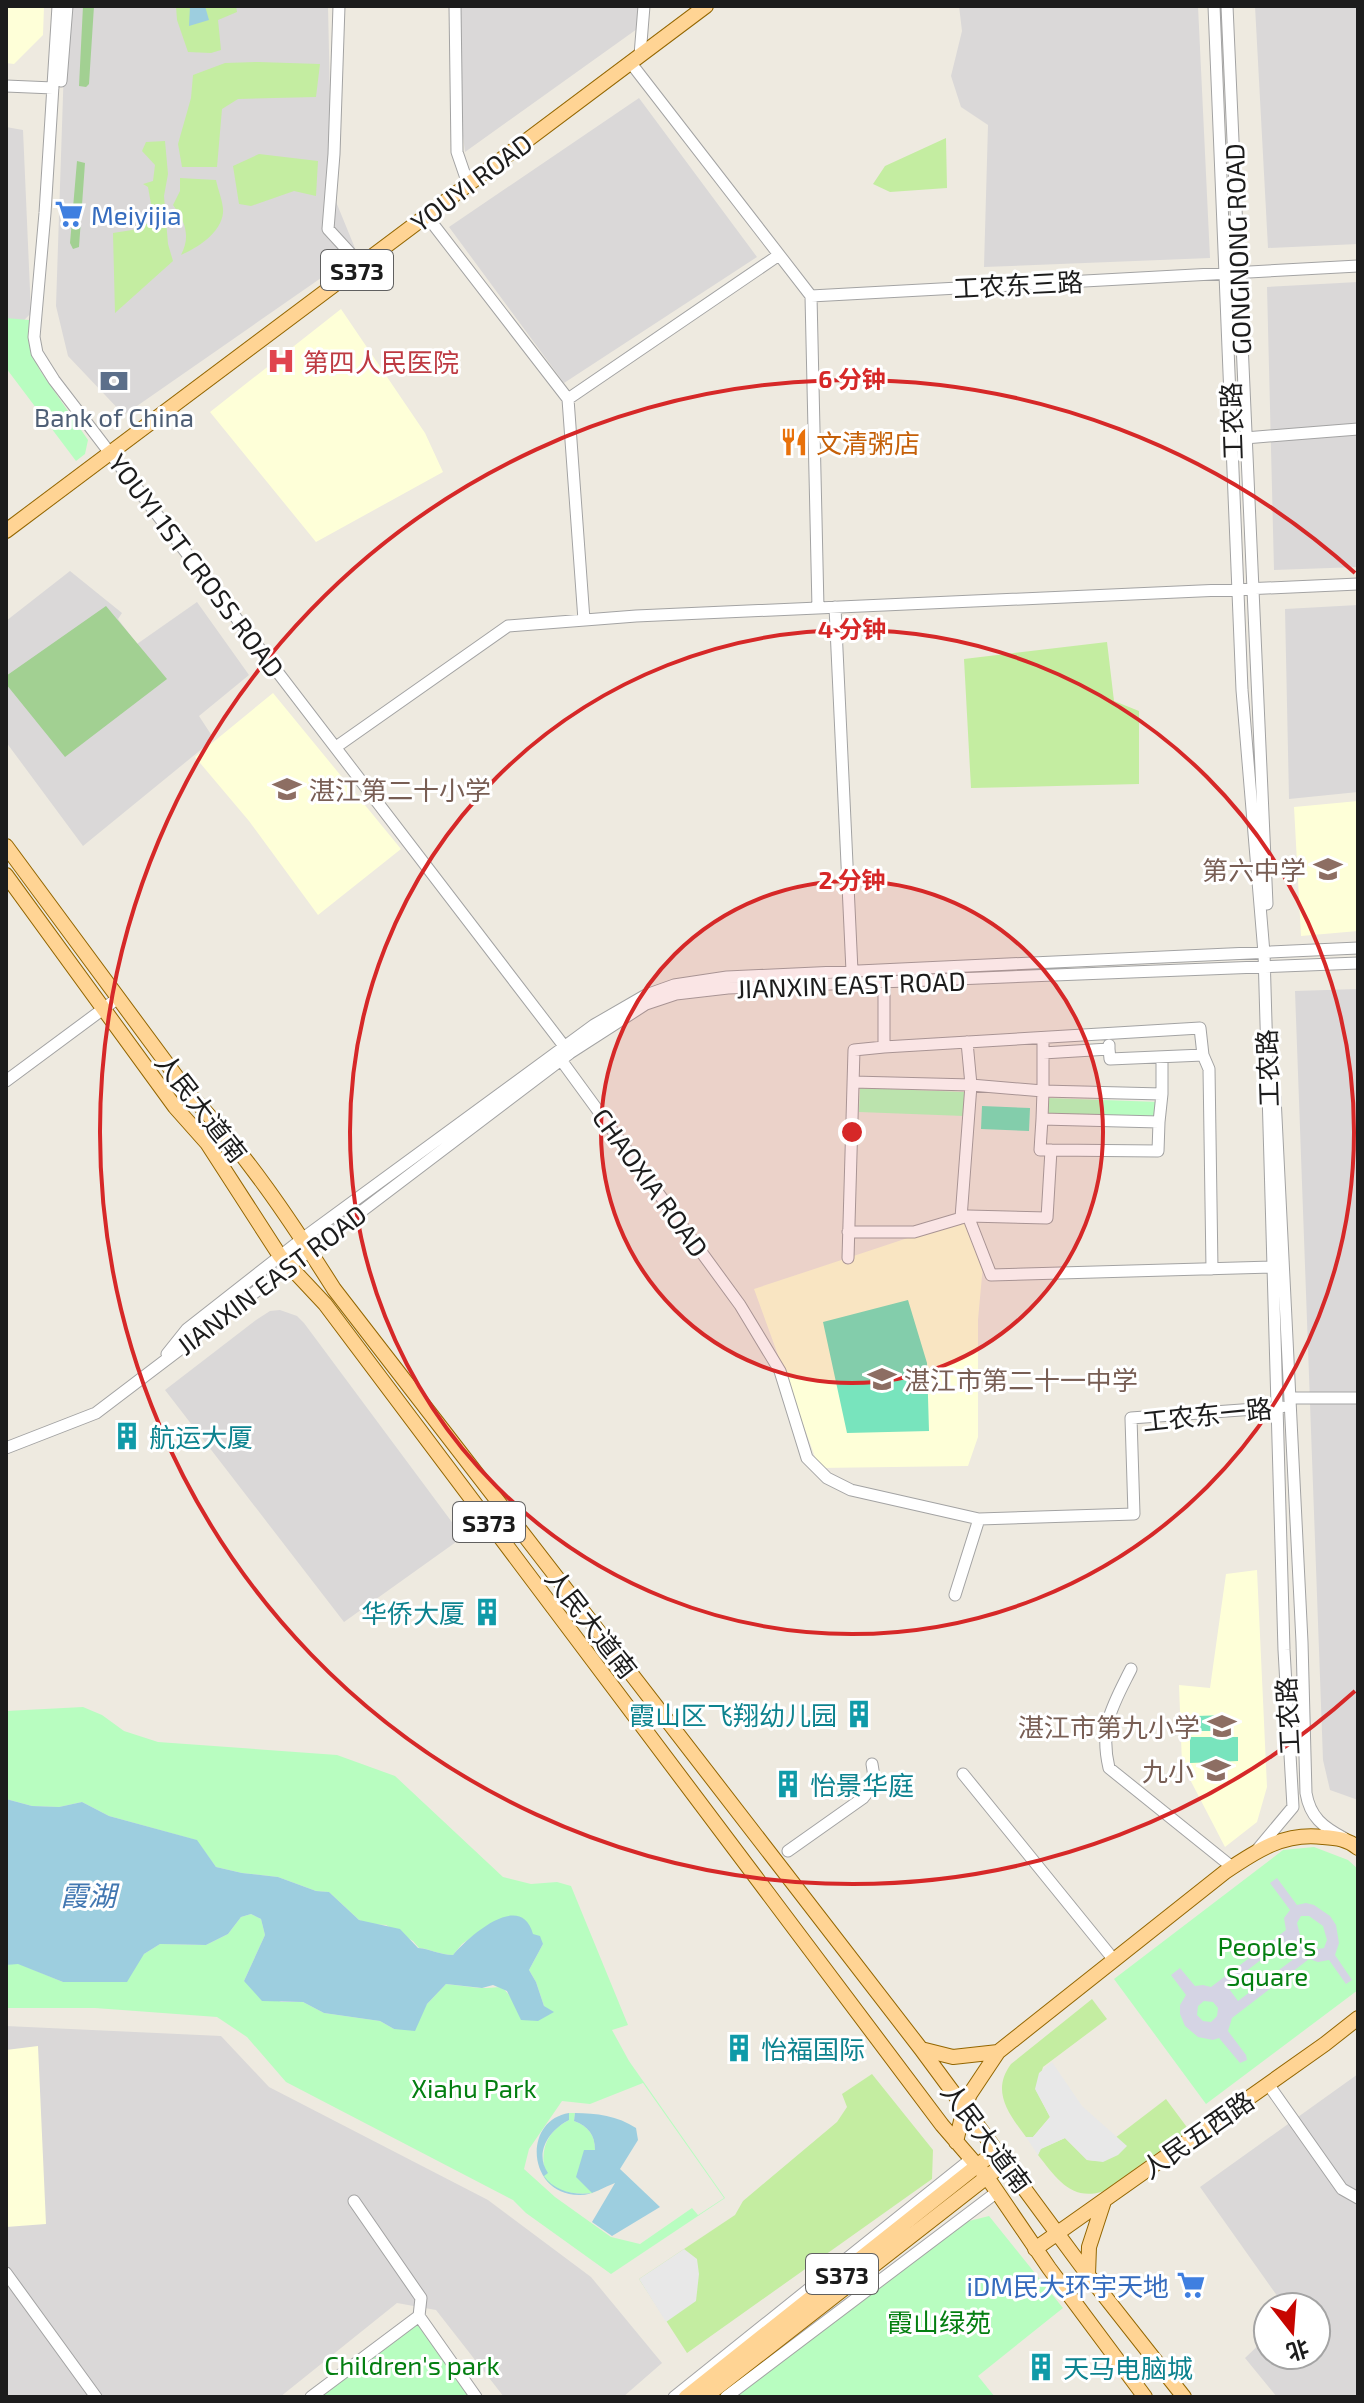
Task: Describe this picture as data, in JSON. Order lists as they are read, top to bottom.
{
  "streets": {
    "main road": [
      "YOUYI ROAD",
      "S373",
      "人民大道南",
      "人民五西路"
    ],
    "street": [
      "GONGNONG ROAD",
      "工农东三路",
      "工农路",
      "YOUYI 1ST CROSS ROAD",
      "JIANXIN EAST ROAD",
      "CHAOXIA ROAD",
      "工农东一路"
    ]
  },
  "crossings": [
    ["YOUYI ROAD", "YOUYI 1ST CROSS ROAD"],
    ["GONGNONG ROAD", "工农东三路"],
    ["GONGNONG ROAD", "工农路"],
    ["S373", "人民大道南"],
    ["工农东三路", "工农路"],
    ["工农路", "JIANXIN EAST ROAD"],
    ["工农路", "工农东一路"],
    ["YOUYI 1ST CROSS ROAD", "JIANXIN EAST ROAD"],
    ["YOUYI 1ST CROSS ROAD", "CHAOXIA ROAD"],
    ["JIANXIN EAST ROAD", "人民大道南"],
    ["JIANXIN EAST ROAD", "CHAOXIA ROAD"],
    ["人民大道南", "人民五西路"],
    ["CHAOXIA ROAD", "工农东一路"]
  ],
  "water": ["霞湖"],
  "parks": [
    "People's Square",
    "Xiahu Park",
    "霞山绿苑",
    "Children's park"
  ],
  "places": {
    "supermarket": ["Meiyijia", "iDM民大环宇天地"],
    "hospital": ["第四人民医院"],
    "bank": ["Bank of China"],
    "restaurant": ["文清粥店"],
    "school or university": [
      "湛江第二十小学",
      "第六中学",
      "湛江市第二十一中学",
      "湛江市第九小学",
      "九小"
    ],
    "building": [
      "航运大厦",
      "华侨大厦",
      "霞山区飞翔幼儿园",
      "怡景华庭",
      "怡福国际",
      "天马电脑城"
    ]
  },
  "north": "bottom",
  "rings": ["6 分钟", "4 分钟", "2 分钟"]
}
